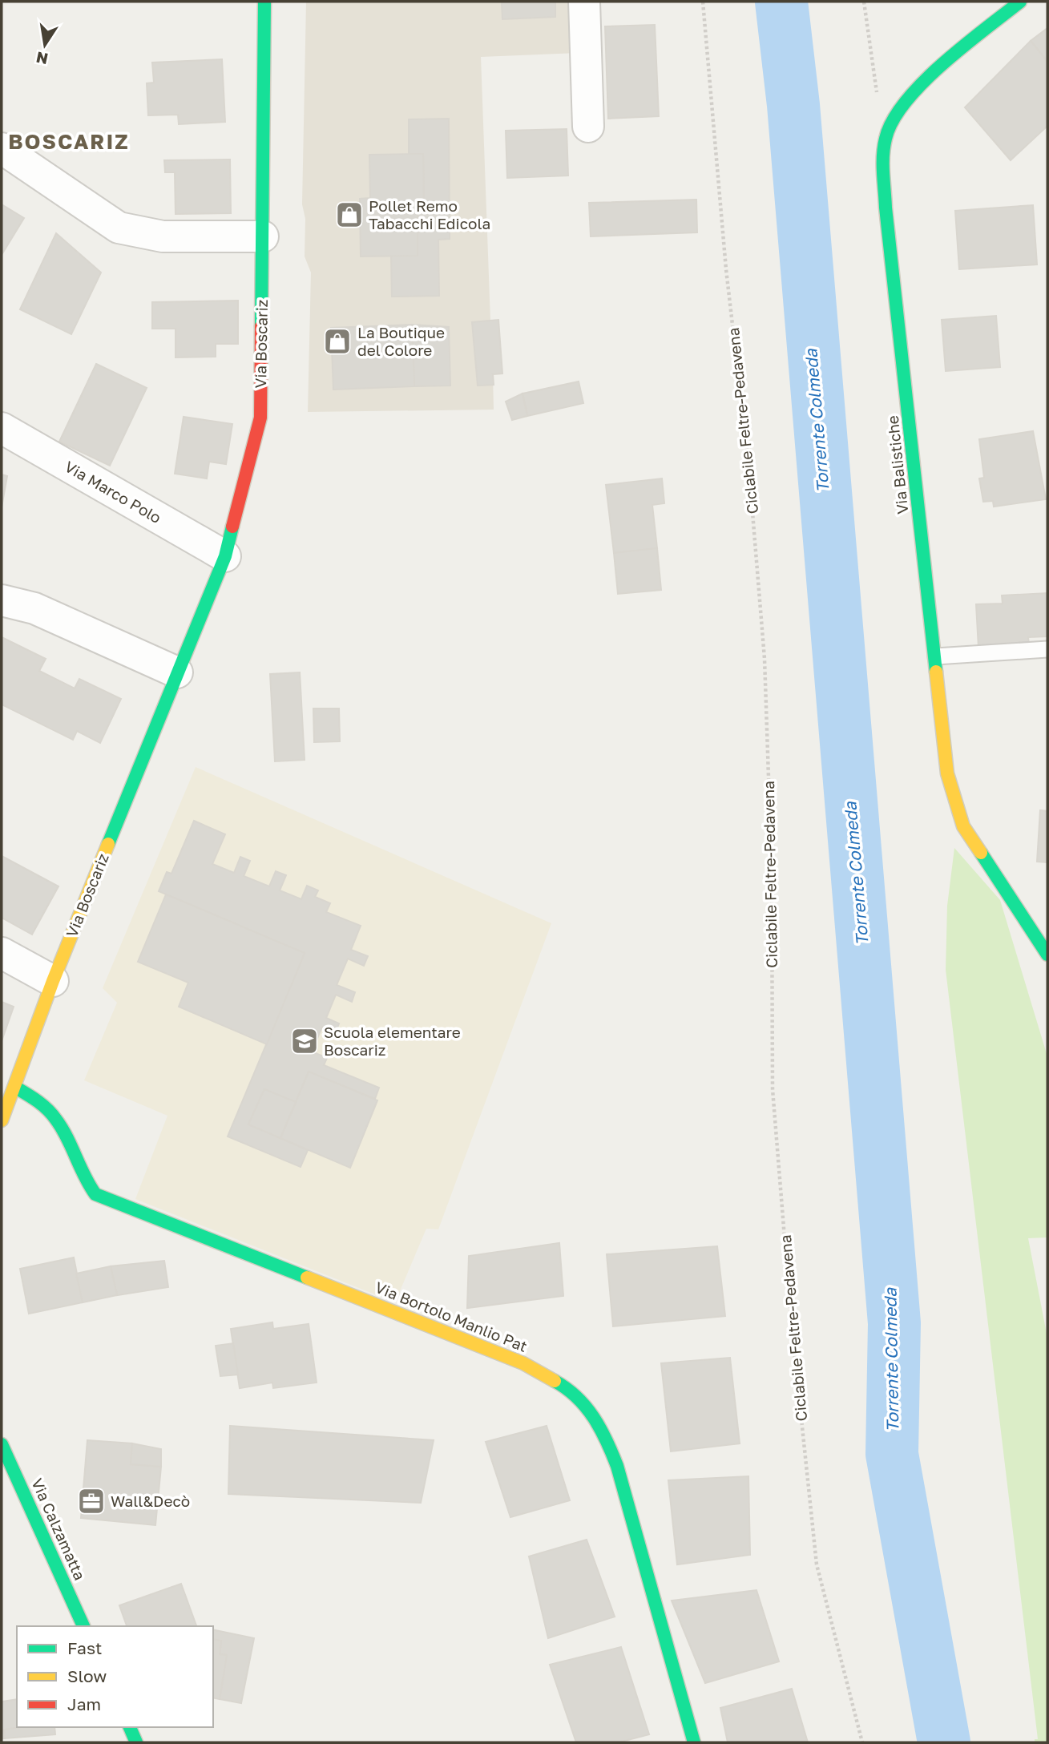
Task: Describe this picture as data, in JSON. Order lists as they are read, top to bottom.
{
  "streets": {
    "street": [
      "Via Boscariz",
      "Via Balistiche",
      "Via Marco Polo",
      "Via Bortolo Manlio Pat",
      "Via Calzamatta"
    ],
    "path": ["Ciclabile Feltre-Pedavena"]
  },
  "crossings": [
    ["Via Boscariz", "Via Marco Polo"],
    ["Via Boscariz", "Via Bortolo Manlio Pat"]
  ],
  "districts": ["BOSCARIZ"],
  "water": ["Torrente Colmeda"],
  "places": {
    "shop": ["Pollet Remo Tabacchi Edicola", "La Boutique del Colore"],
    "school or university": ["Scuola elementare Boscariz"],
    "office": ["Wall&Decò"]
  },
  "legend": ["Fast", "Slow", "Jam"],
  "north": "bottom"
}
